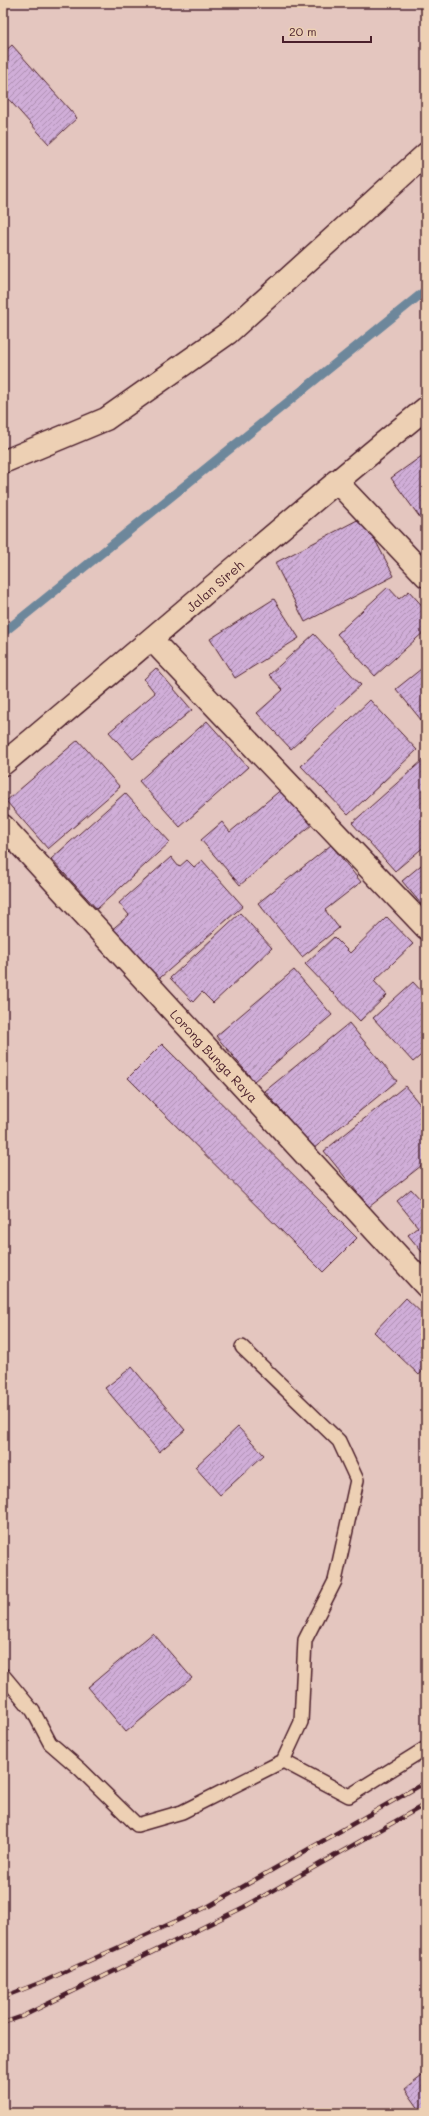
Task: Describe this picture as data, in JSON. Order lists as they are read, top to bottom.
{
  "streets": {
    "street": ["Jalan Sireh", "Lorong Bunga Raya"]
  },
  "scale_bar": "20 m"
}
